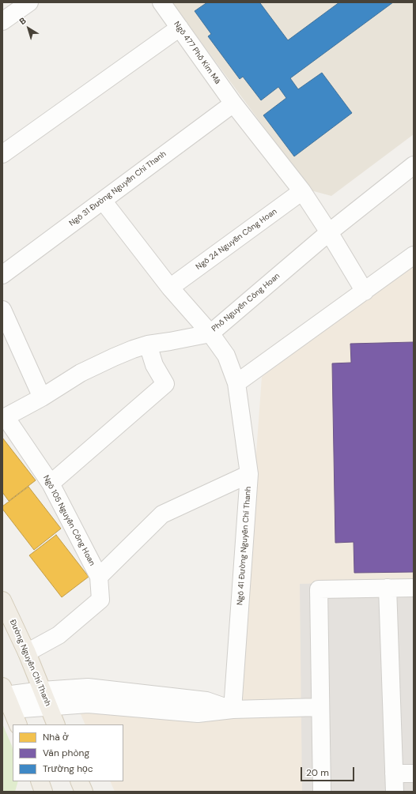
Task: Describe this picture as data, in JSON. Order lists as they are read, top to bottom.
{
  "streets": {
    "main road": ["Đường Nguyễn Chí Thanh"],
    "street": [
      "Ngõ 477 Phố Kim Mã",
      "Ngõ 31 Đường Nguyễn Chí Thanh",
      "Ngõ 24 Nguyễn Công Hoan",
      "Phố Nguyễn Công Hoan",
      "Ngõ 105 Nguyễn Công Hoan",
      "Ngõ 41 Đường Nguyễn Chí Thanh"
    ]
  },
  "crossings": [
    ["Ngõ 477 Phố Kim Mã", "Ngõ 31 Đường Nguyễn Chí Thanh"],
    ["Ngõ 31 Đường Nguyễn Chí Thanh", "Ngõ 41 Đường Nguyễn Chí Thanh"],
    ["Ngõ 24 Nguyễn Công Hoan", "Ngõ 41 Đường Nguyễn Chí Thanh"],
    ["Phố Nguyễn Công Hoan", "Ngõ 105 Nguyễn Công Hoan"],
    ["Phố Nguyễn Công Hoan", "Ngõ 41 Đường Nguyễn Chí Thanh"]
  ],
  "legend": ["Nhà ở", "Văn phòng", "Trường học"],
  "scale_bar": "20 m",
  "north": "top left"
}
